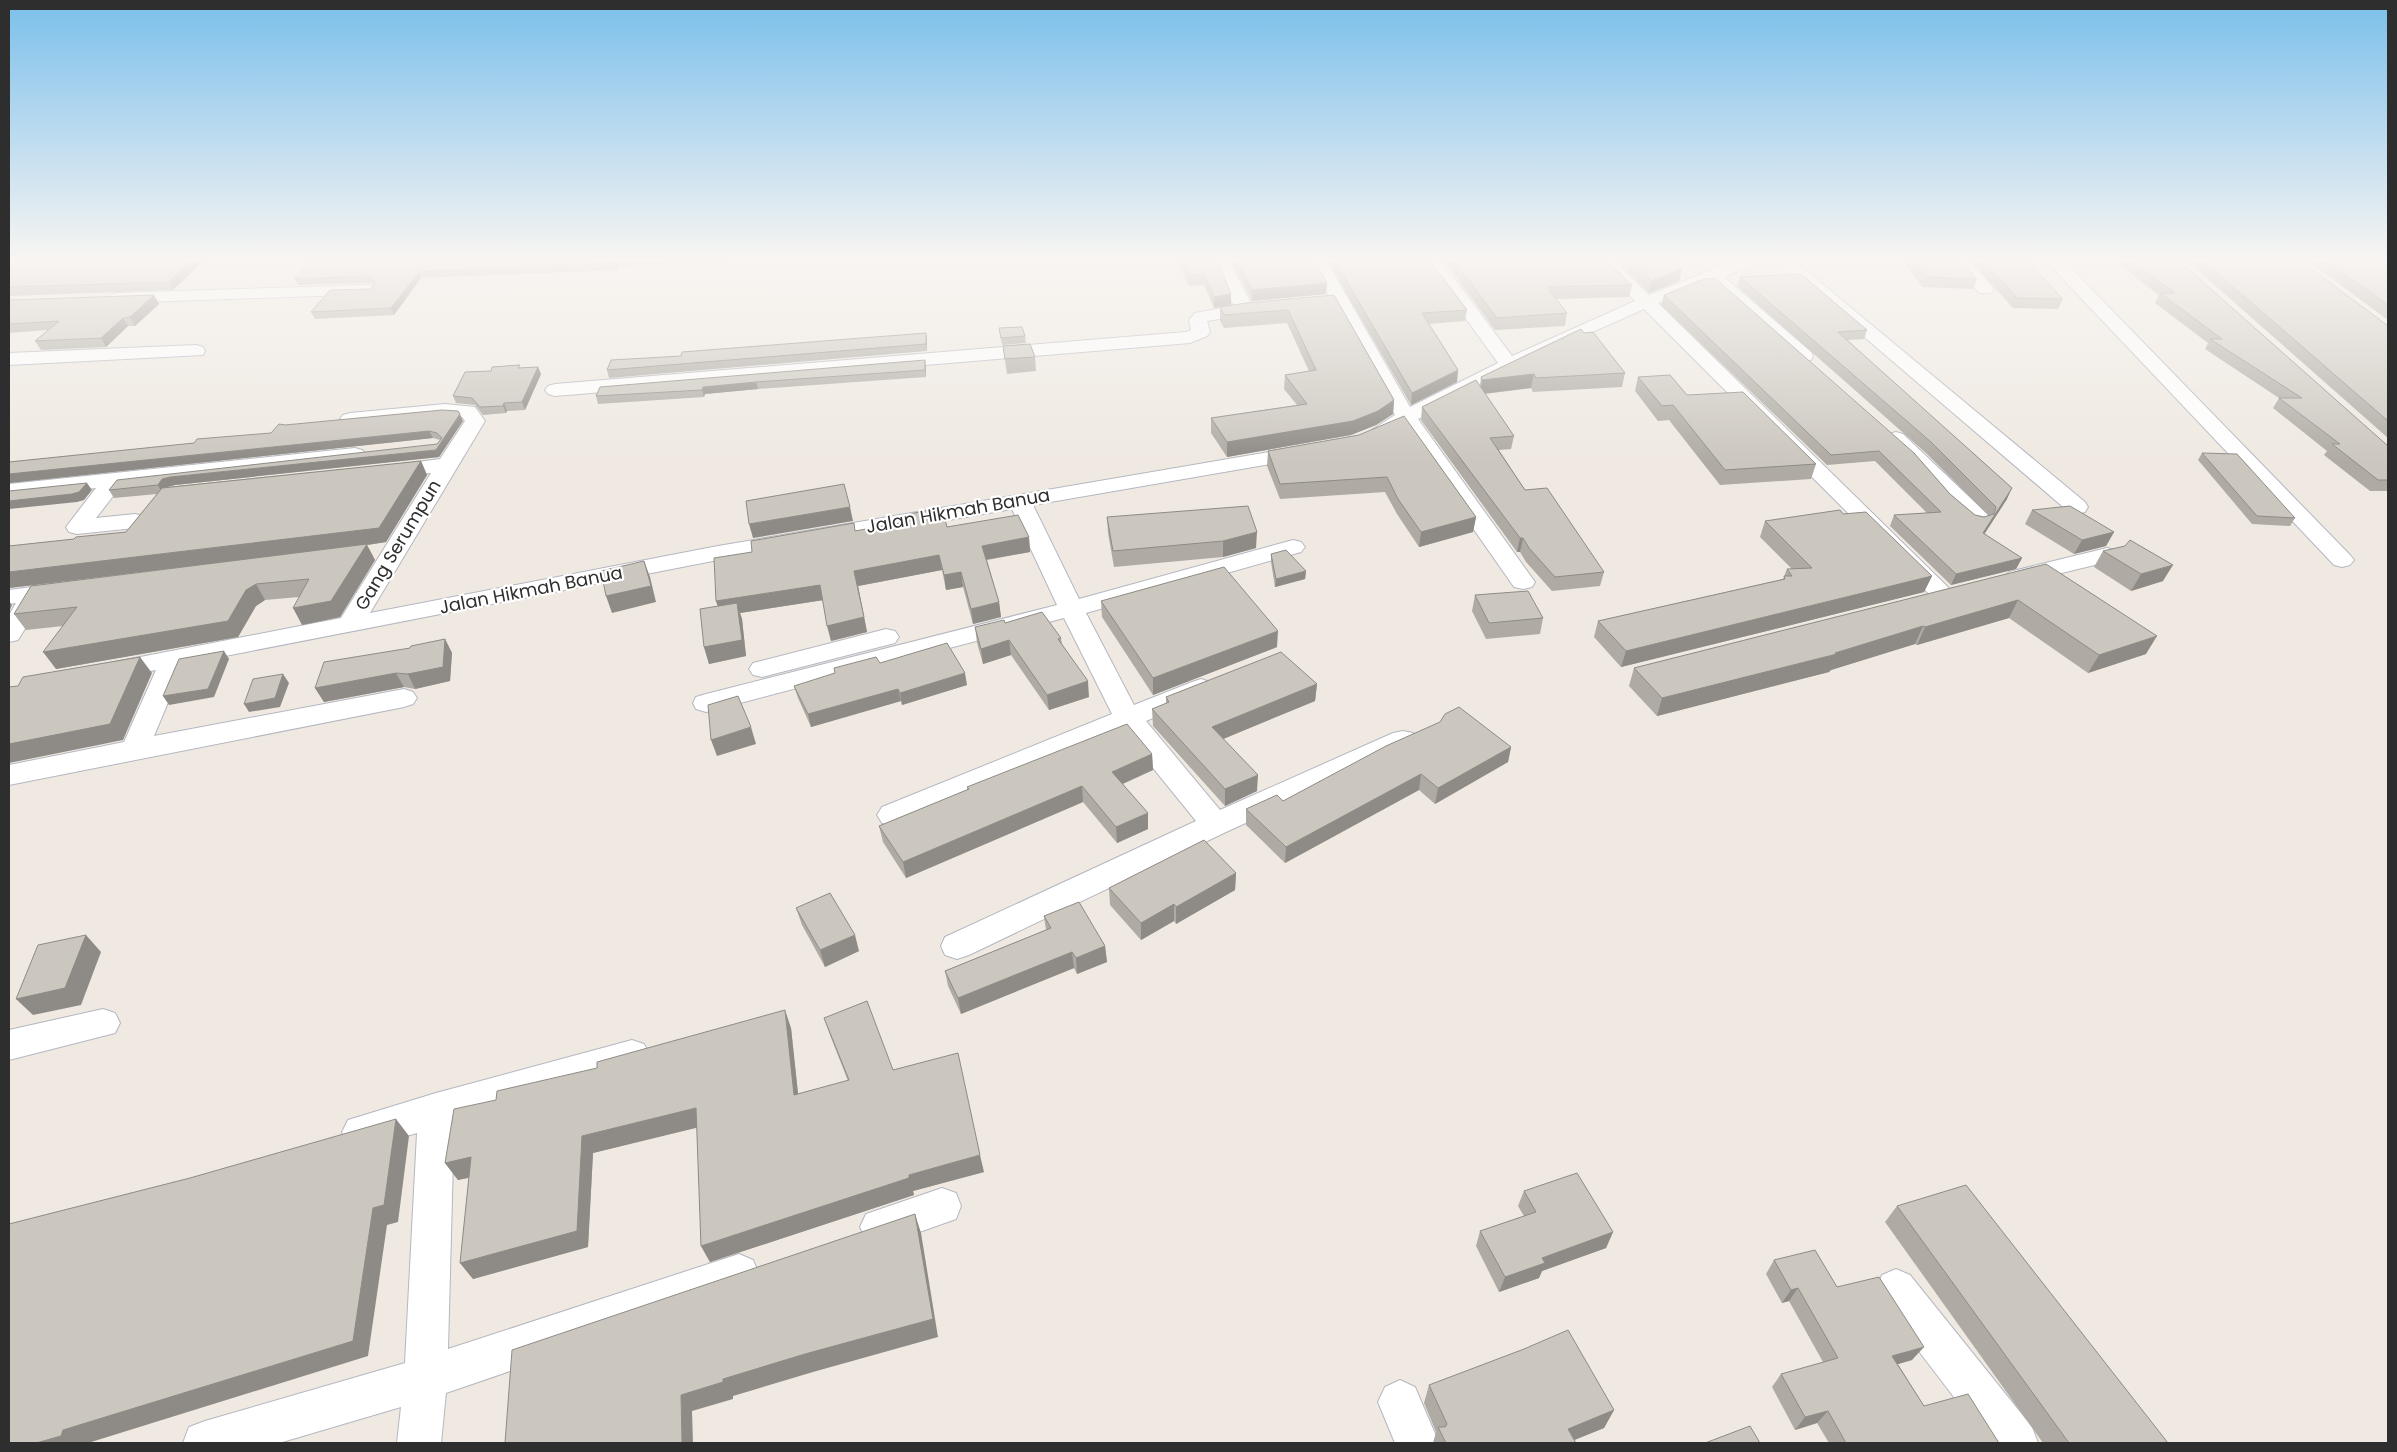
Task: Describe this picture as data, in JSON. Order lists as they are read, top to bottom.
{
  "streets": {
    "street": ["Jalan Hikmah Banua", "Gang Serumpun"]
  },
  "crossings": [
    ["Jalan Hikmah Banua", "Gang Serumpun"]
  ]
}
